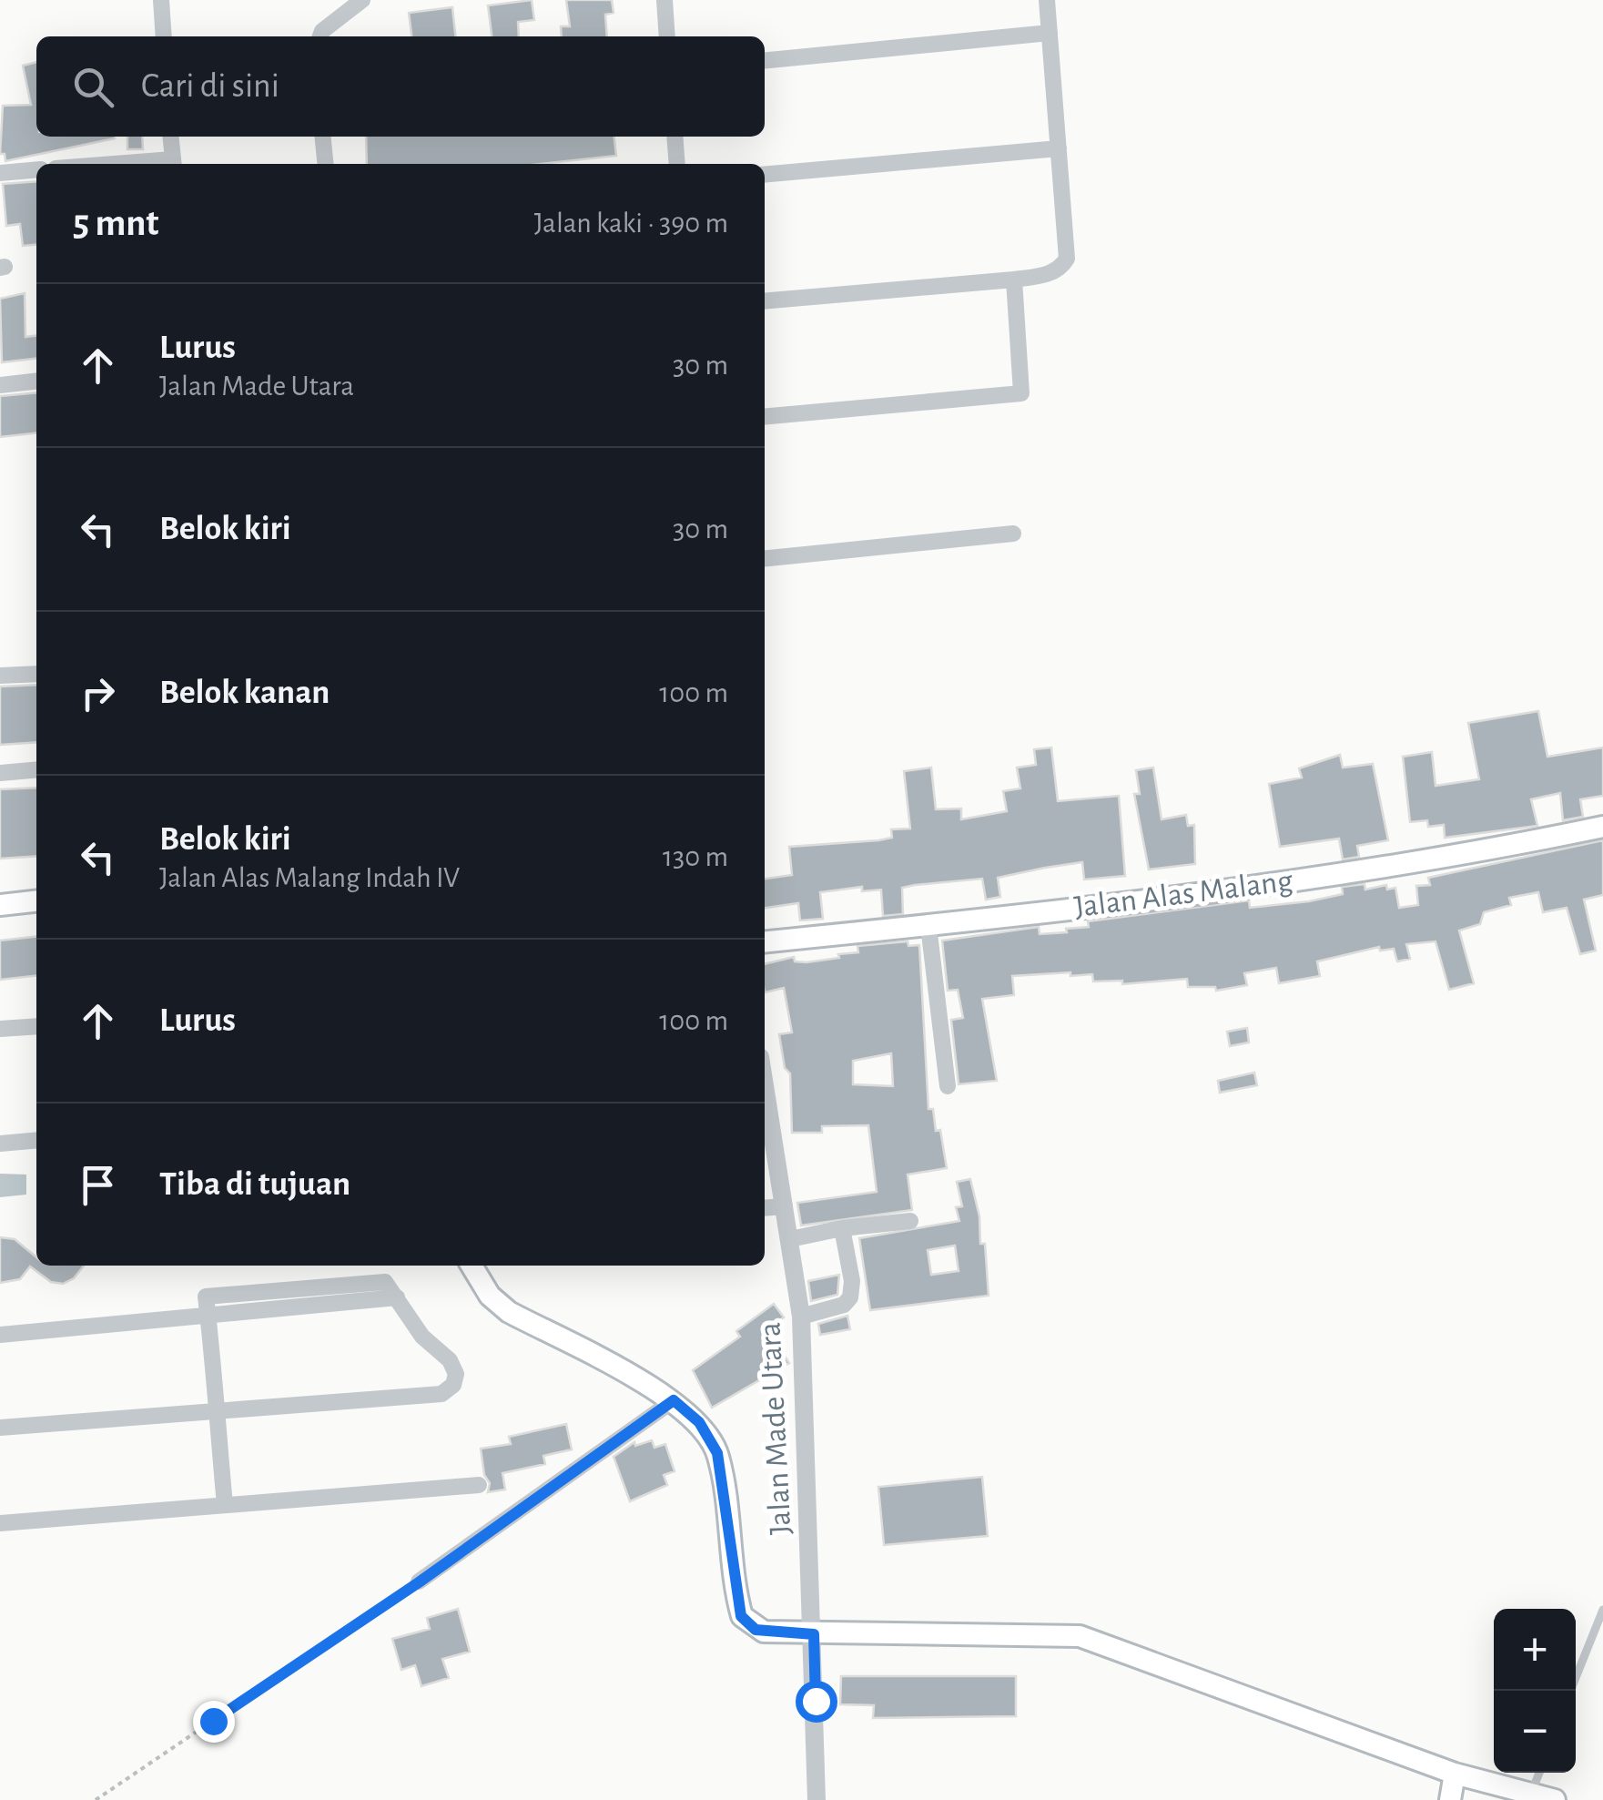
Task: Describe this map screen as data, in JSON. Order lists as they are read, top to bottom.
{
  "streets": {
    "main road": ["Jalan Alas Malang"],
    "street": ["Jalan Made Utara"]
  },
  "page": {
    "search": "Cari di sini",
    "heading": ["5 mnt", "Jalan kaki · 390 m"],
    "list": [
      ["Lurus", "Jalan Made Utara", "30 m"],
      ["Belok kiri", "30 m"],
      ["Belok kanan", "100 m"],
      ["Belok kiri", "Jalan Alas Malang Indah IV", "130 m"],
      ["Lurus", "100 m"],
      "Tiba di tujuan"
    ],
    "map_buttons": ["+", "−"]
  }
}
